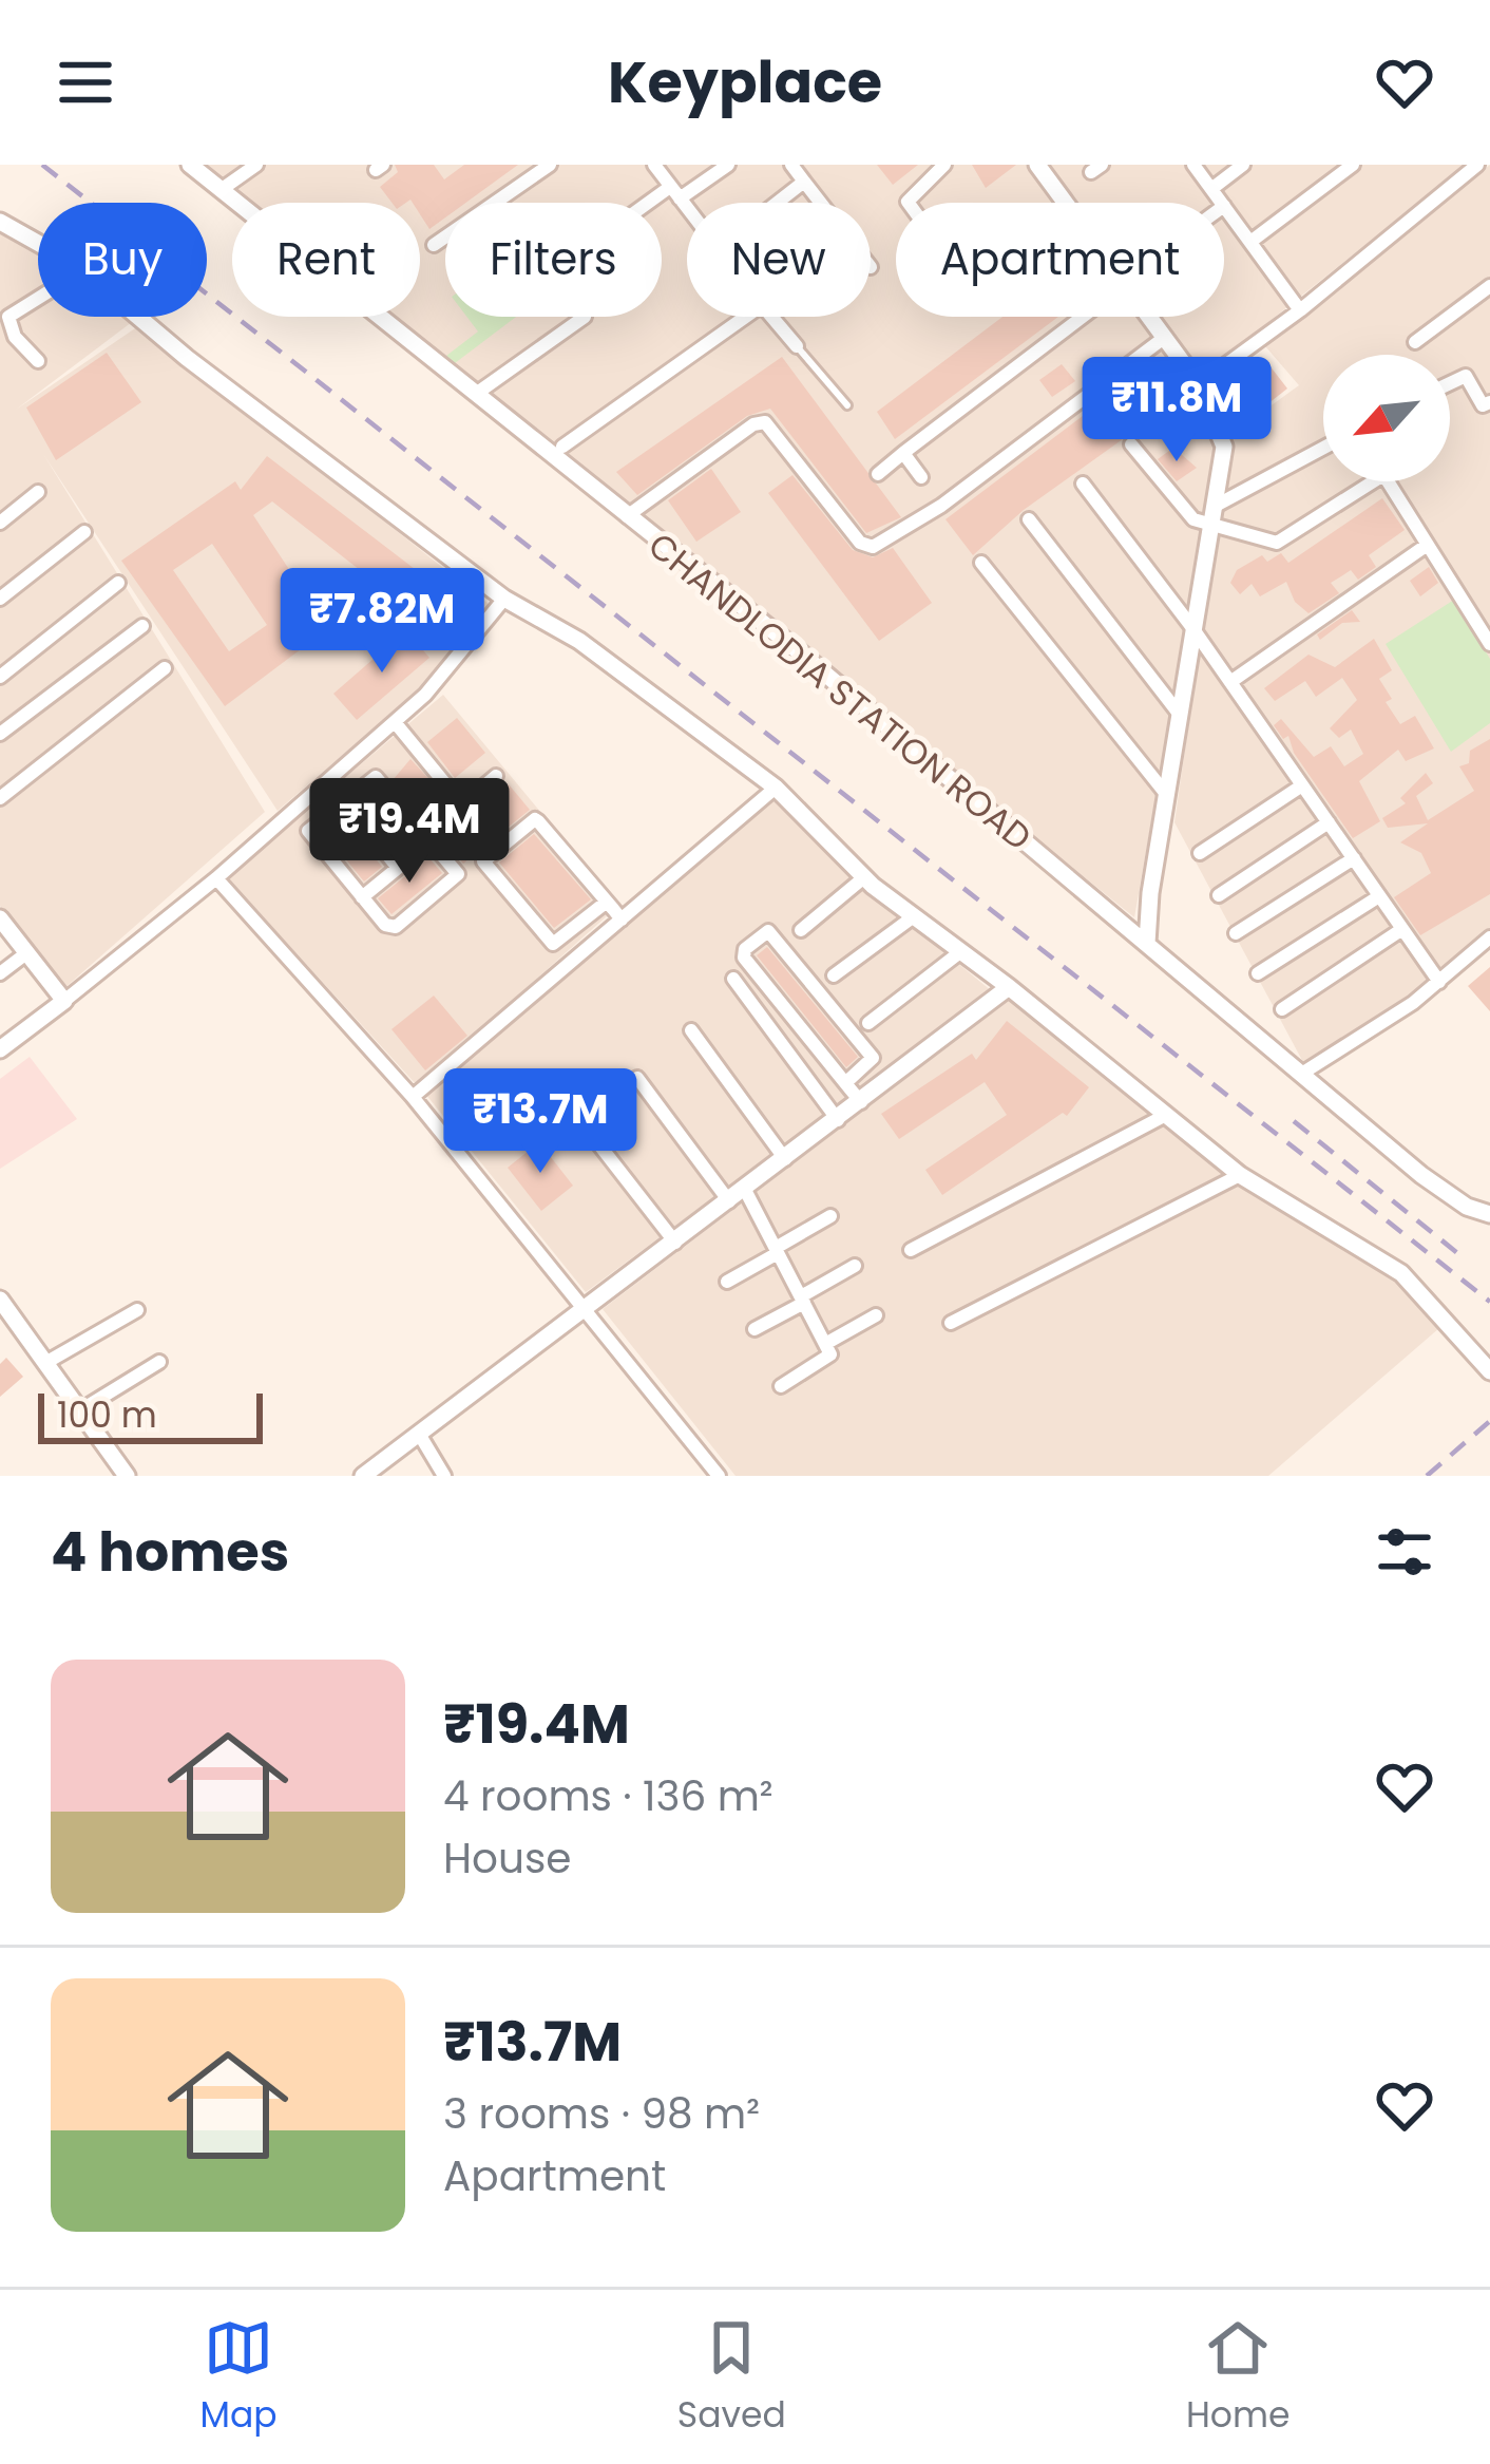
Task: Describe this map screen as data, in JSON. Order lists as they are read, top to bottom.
{
  "streets": {
    "street": ["CHANDLODIA STATION ROAD"]
  },
  "scale_bar": "100 m",
  "north": "bottom left",
  "page": {
    "header": "Keyplace",
    "chip": [
      "Buy",
      "Rent",
      "Filters",
      "New",
      "Apartment"
    ],
    "price": [
      "₹11.8M",
      "₹7.82M",
      "₹19.4M",
      "₹13.7M"
    ],
    "scale": "100 m",
    "heading": "4 homes",
    "list": [
      {
        "name": "₹19.4M",
        "note": "4 rooms · 136 m² · House"
      },
      {
        "name": "₹13.7M",
        "note": "3 rooms · 98 m² · Apartment"
      }
    ],
    "tabs": ["Map", "Saved", "Home"]
  }
}
